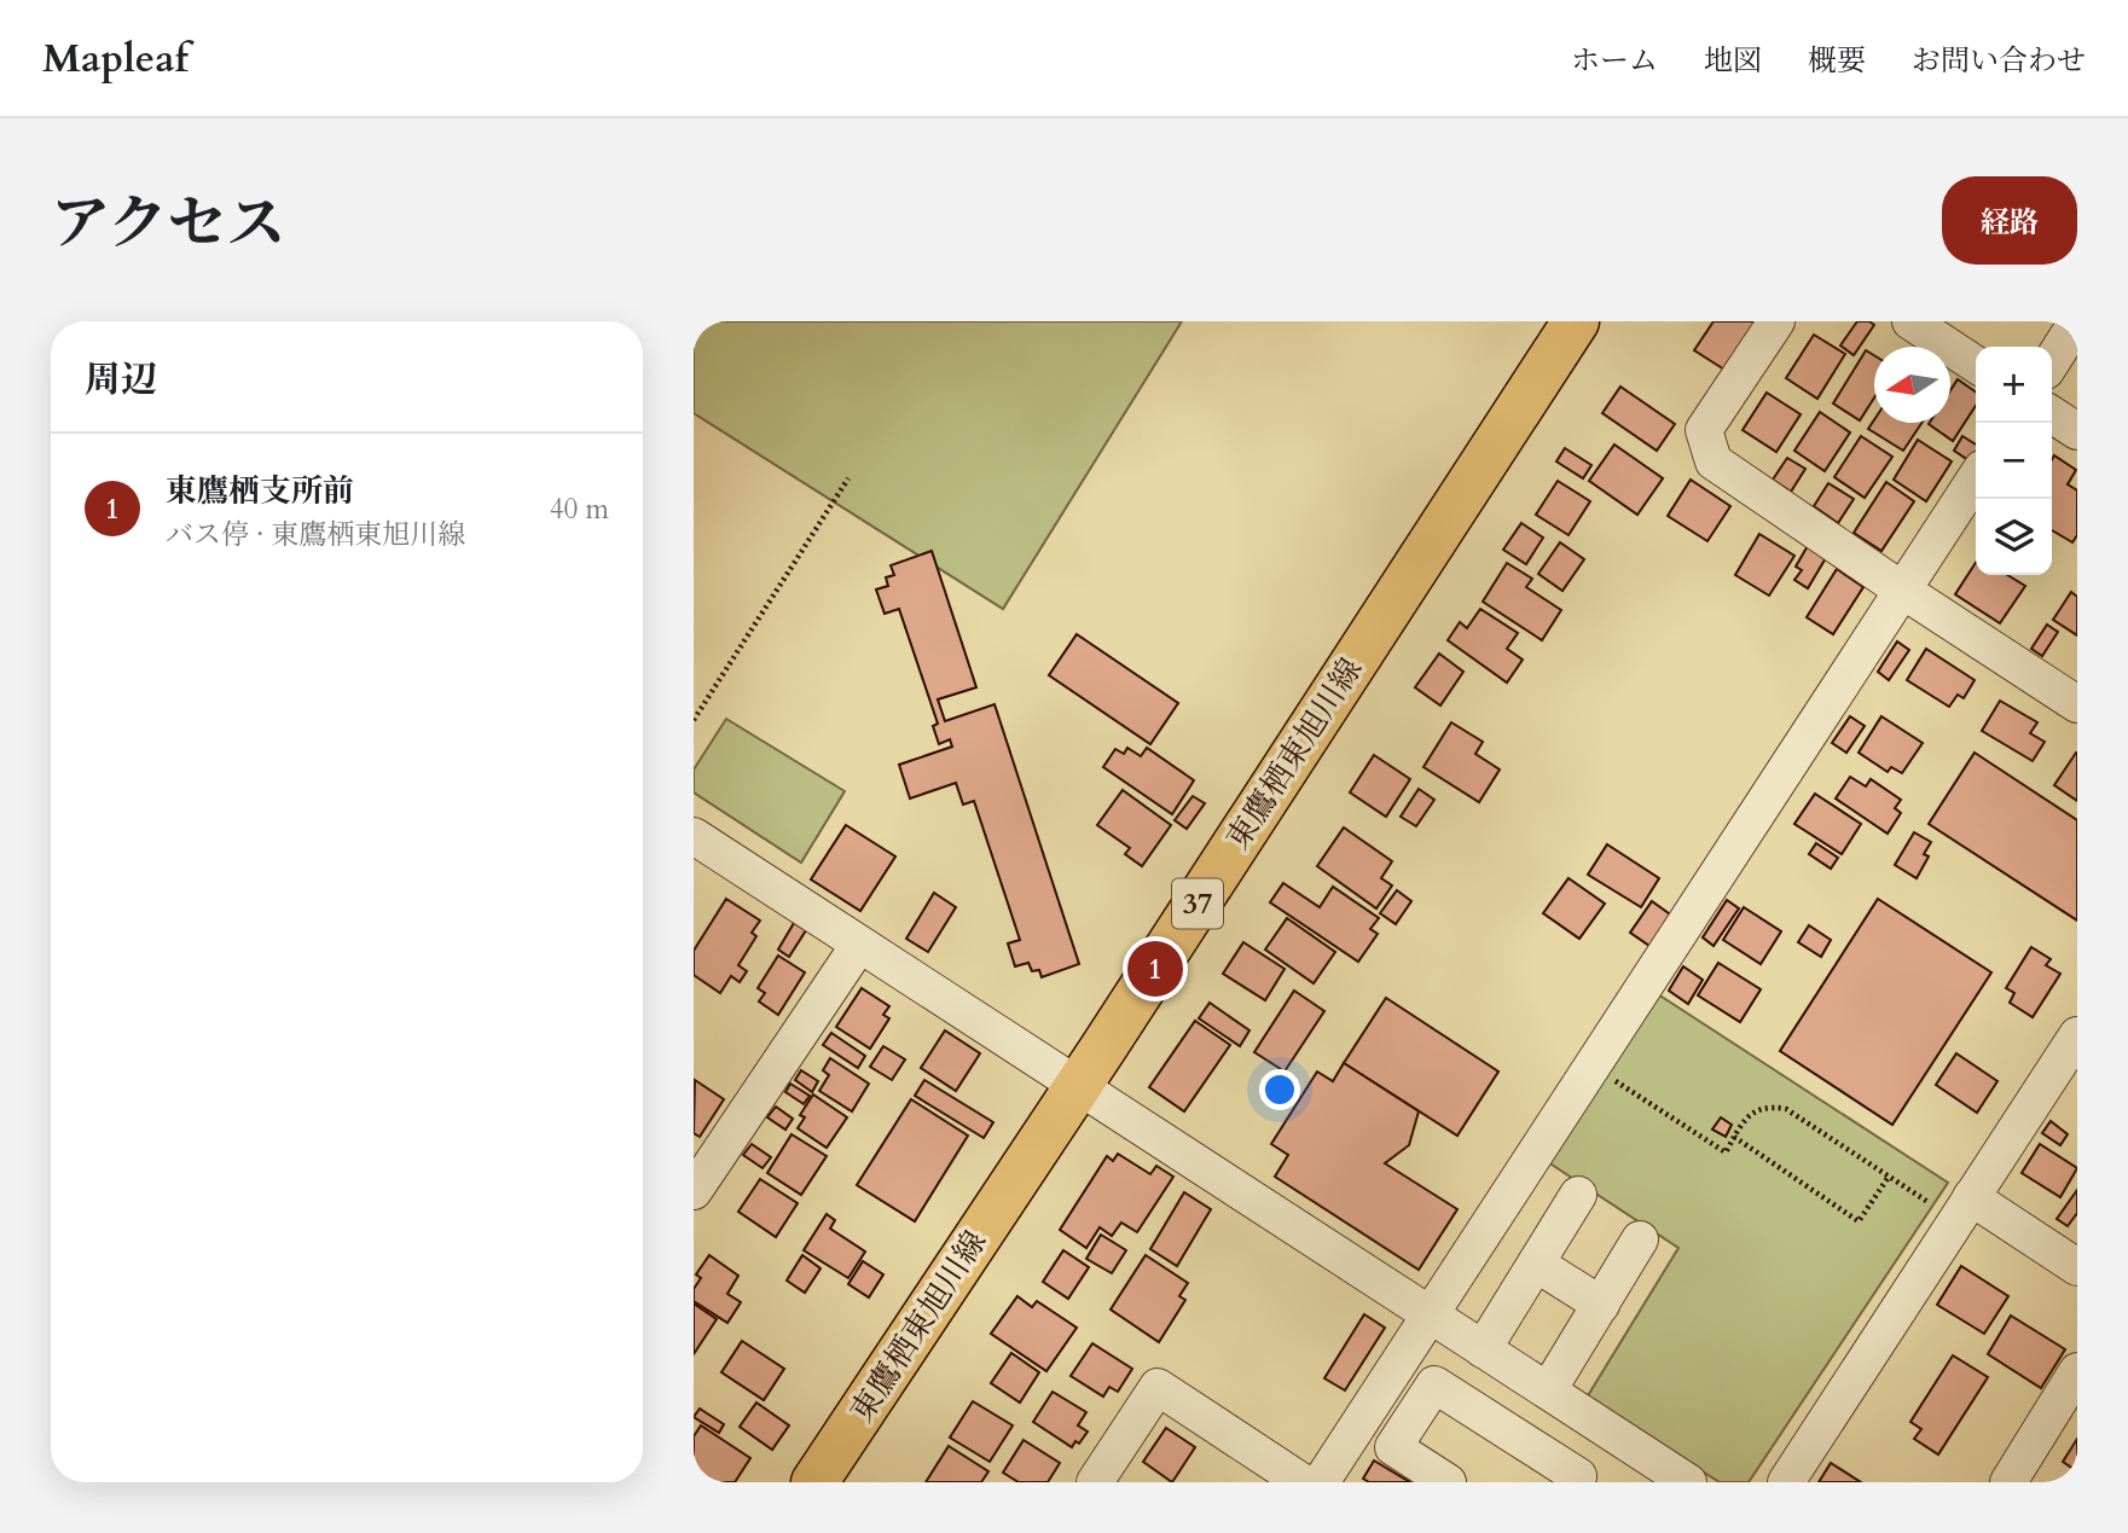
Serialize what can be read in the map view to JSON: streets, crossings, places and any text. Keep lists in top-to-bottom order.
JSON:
{
  "streets": {
    "main road": ["東鷹栖東旭川線", "37"]
  },
  "north": "left",
  "page": {
    "header": "Mapleaf",
    "nav": [
      "ホーム",
      "地図",
      "概要",
      "お問い合わせ"
    ],
    "title": "アクセス",
    "buttons": "経路",
    "heading": "周辺",
    "map_buttons": ["+", "−"],
    "list": [
      {
        "mark": "1",
        "name": "東鷹栖支所前",
        "note": "バス停 · 東鷹栖東旭川線",
        "value": "40 m"
      }
    ],
    "pins": "1"
  }
}
